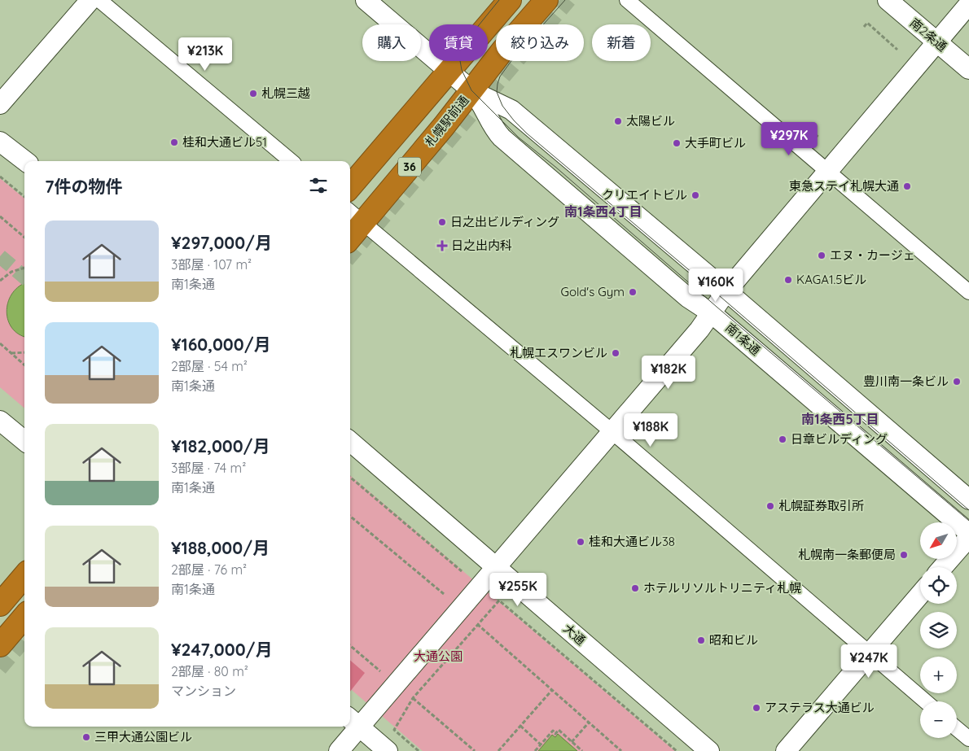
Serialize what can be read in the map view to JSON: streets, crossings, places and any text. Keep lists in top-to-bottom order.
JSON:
{
  "streets": {
    "highway": ["札幌駅前通", "36"],
    "street": ["南2条通", "南1条通", "大通"]
  },
  "crossings": [
    ["札幌駅前通", "南1条通"],
    ["36", "南1条通"]
  ],
  "districts": ["南1条西4丁目", "南1条西5丁目"],
  "parks": ["大通公園"],
  "places": {
    "other": [
      "札幌三越",
      "太陽ビル",
      "桂和大通ビル51",
      "大手町ビル",
      "東急ステイ札幌大通",
      "クリエイトビル",
      "日之出ビルディング",
      "エヌ・カージェ",
      "KAGA1.5ビル",
      "Gold's Gym",
      "札幌エスワンビル",
      "豊川南一条ビル",
      "日章ビルディング",
      "札幌証券取引所",
      "桂和大通ビル38",
      "札幌南一条郵便局",
      "ホテルリソルトリニティ札幌",
      "昭和ビル",
      "アステラス大通ビル",
      "三甲大通公園ビル"
    ],
    "health": ["日之出内科"]
  },
  "north": "bottom left",
  "page": {
    "chip": [
      "購入",
      "賃貸",
      "絞り込み",
      "新着"
    ],
    "price": [
      "¥213K",
      "¥297K",
      "¥160K",
      "¥182K",
      "¥188K",
      "¥255K",
      "¥247K"
    ],
    "heading": "7件の物件",
    "list": [
      {
        "name": "¥297,000/月",
        "note": "3部屋 · 107 m² · 南1条通"
      },
      {
        "name": "¥160,000/月",
        "note": "2部屋 · 54 m² · 南1条通"
      },
      {
        "name": "¥182,000/月",
        "note": "3部屋 · 74 m² · 南1条通"
      },
      {
        "name": "¥188,000/月",
        "note": "2部屋 · 76 m² · 南1条通"
      },
      {
        "name": "¥247,000/月",
        "note": "2部屋 · 80 m² · マンション"
      }
    ],
    "map_buttons": ["+", "−"]
  }
}
